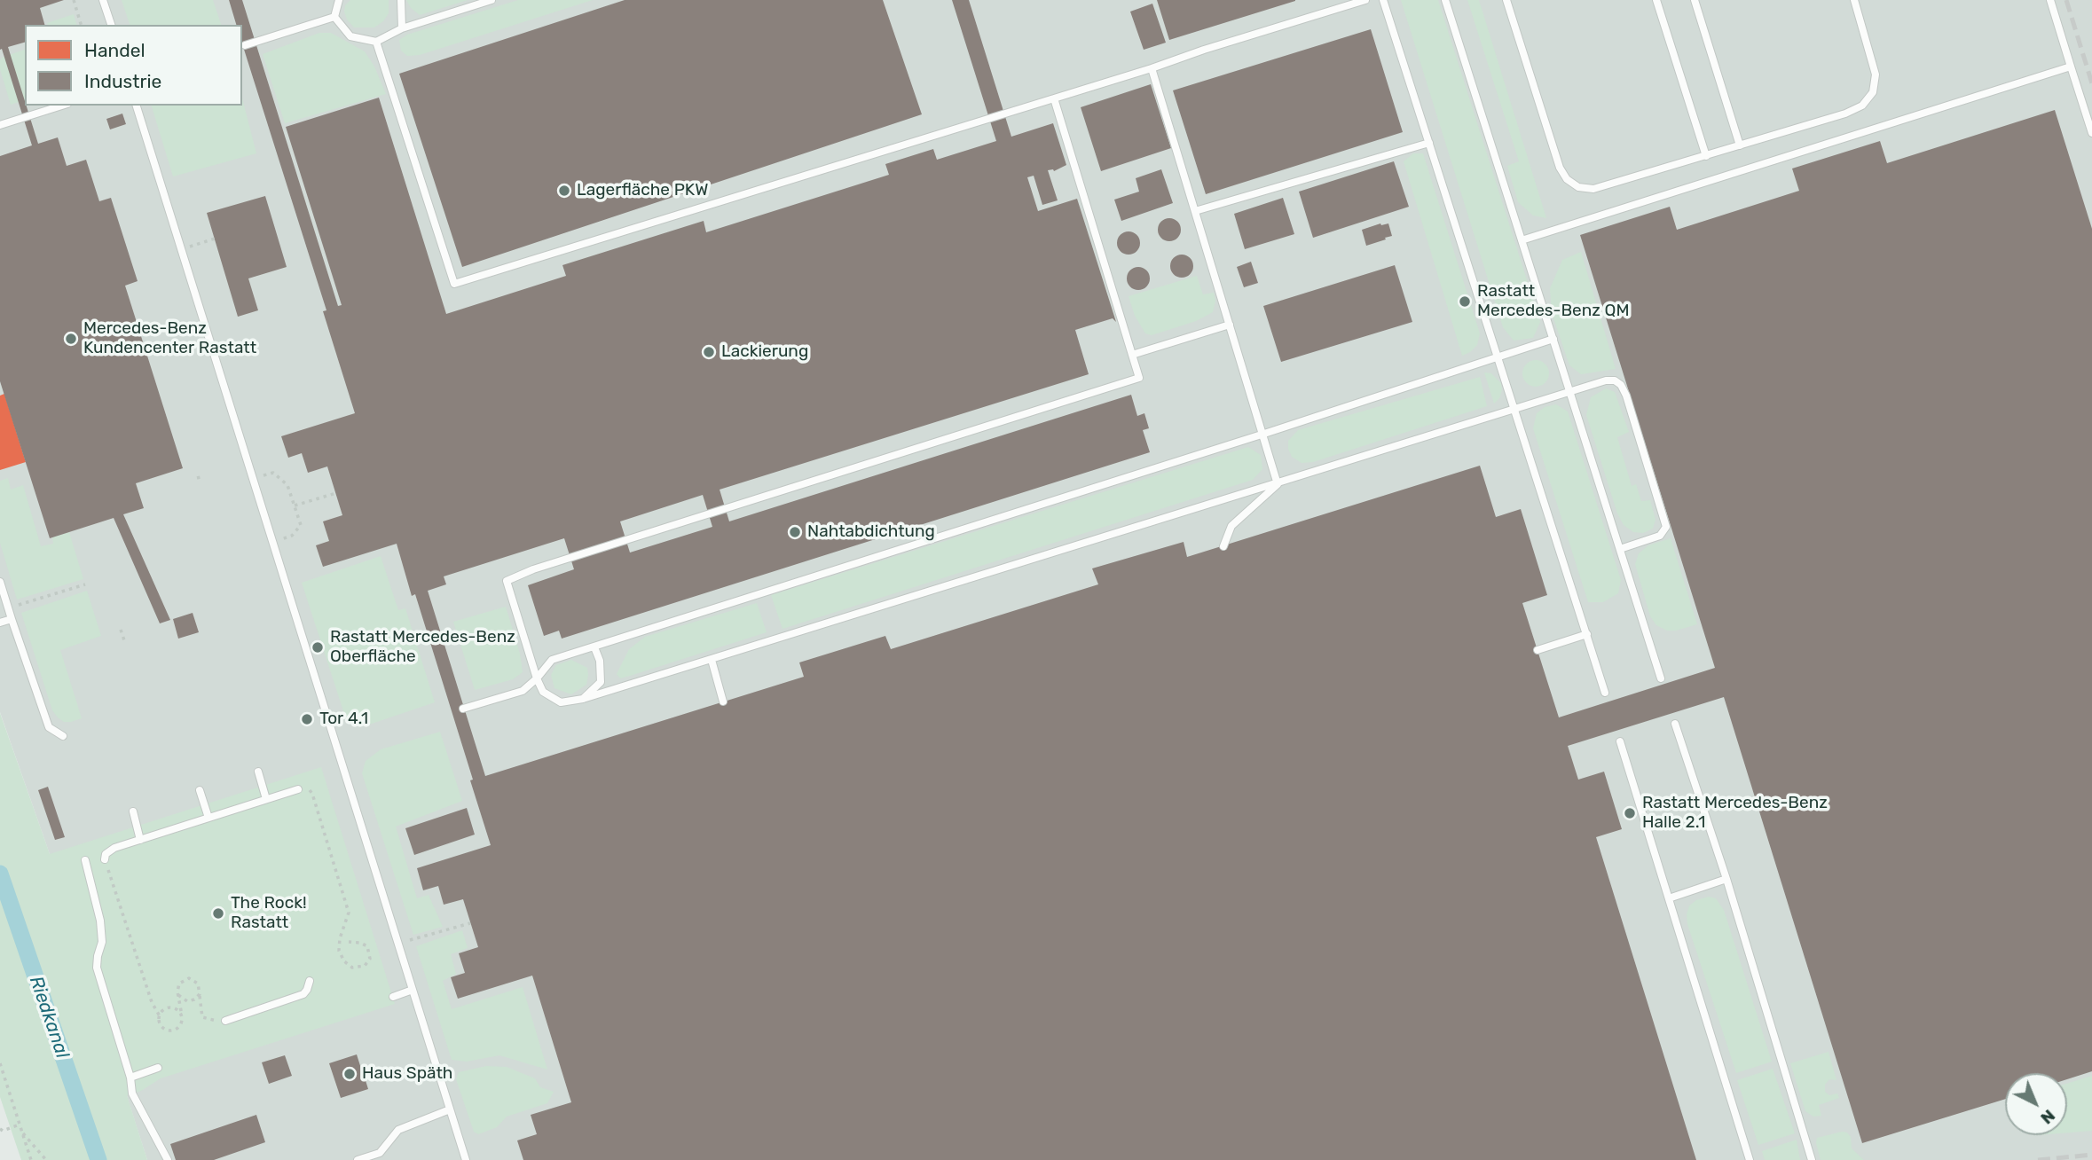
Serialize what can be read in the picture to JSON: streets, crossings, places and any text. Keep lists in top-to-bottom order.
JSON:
{
  "water": ["Riedkanal"],
  "places": [
    "Lagerfläche PKW",
    "Rastatt Mercedes-Benz QM",
    "Mercedes-Benz Kundencenter Rastatt",
    "Lackierung",
    "Nahtabdichtung",
    "Rastatt Mercedes-Benz Oberfläche",
    "Tor 4.1",
    "Rastatt Mercedes-Benz Halle 2.1",
    "The Rock! Rastatt",
    "Haus Späth"
  ],
  "legend": ["Handel", "Industrie"],
  "north": "bottom right"
}
